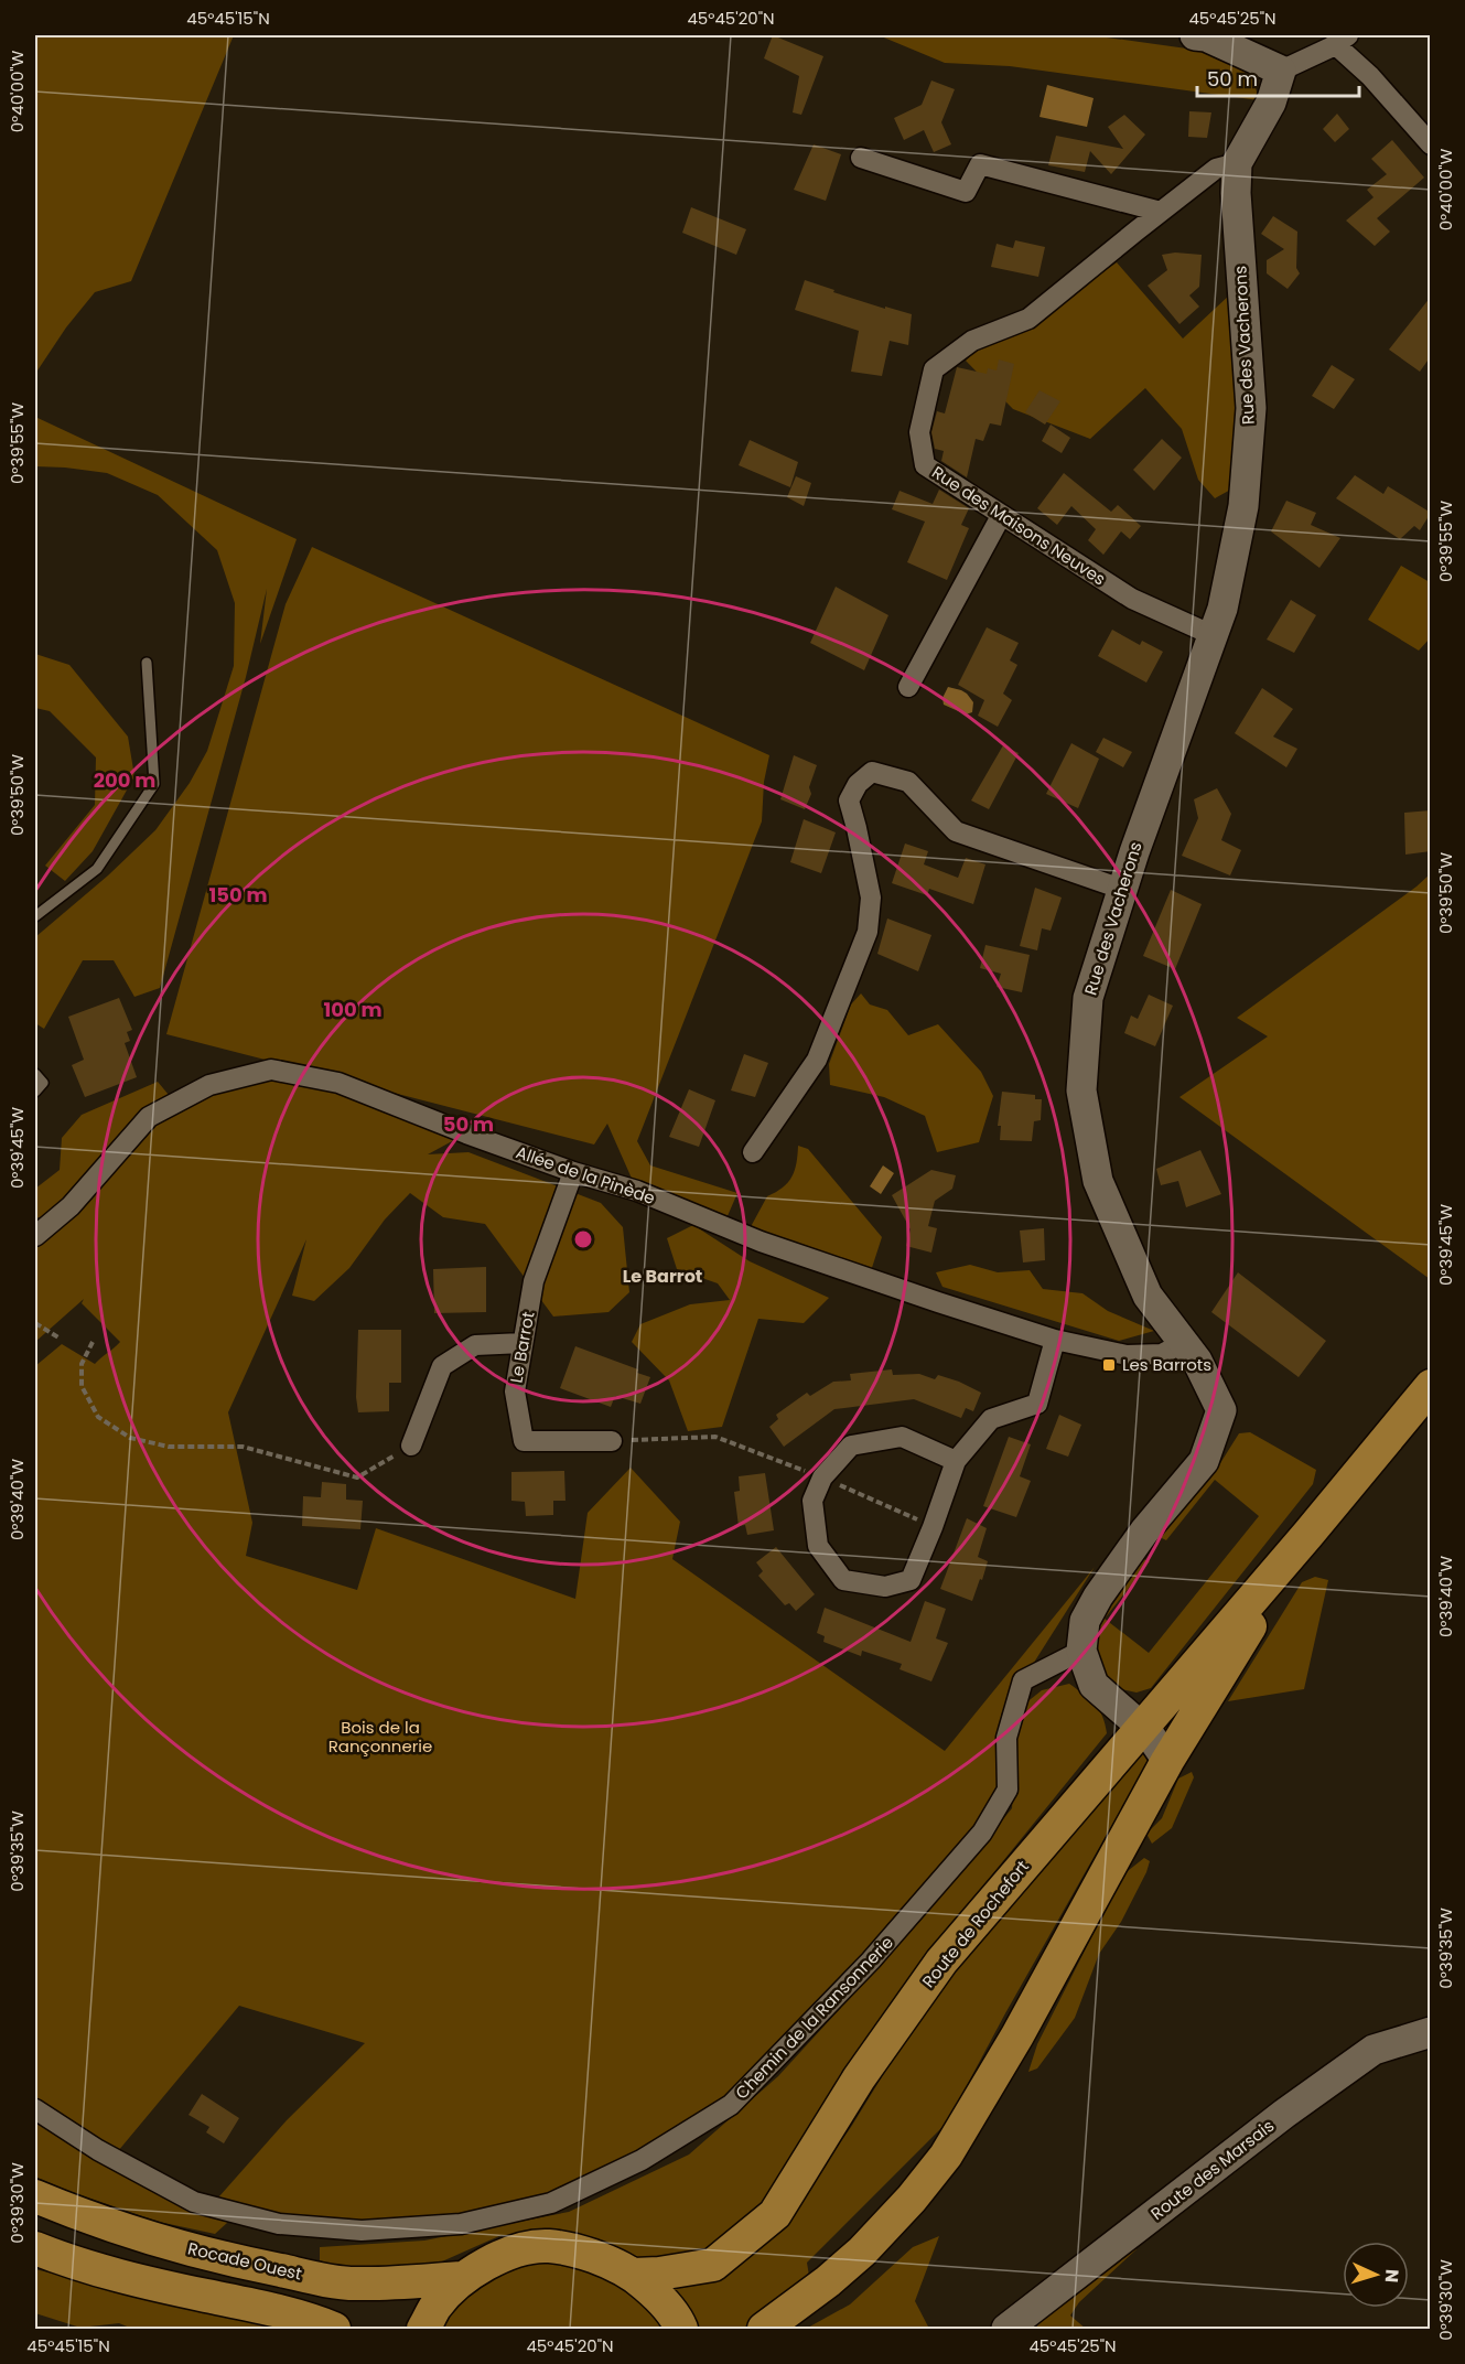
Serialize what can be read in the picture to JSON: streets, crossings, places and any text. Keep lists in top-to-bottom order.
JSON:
{
  "streets": {
    "main road": ["Route de Rochefort", "Rocade Ouest"],
    "street": [
      "Rue des Vacherons",
      "Rue des Maisons Neuves",
      "Allée de la Pinède",
      "Le Barrot",
      "Chemin de la Ransonnerie",
      "Route des Marsais"
    ]
  },
  "crossings": [
    ["Rue des Vacherons", "Rue des Maisons Neuves"],
    ["Rue des Vacherons", "Allée de la Pinède"],
    ["Rue des Vacherons", "Route de Rochefort"],
    ["Rue des Vacherons", "Chemin de la Ransonnerie"],
    ["Allée de la Pinède", "Le Barrot"]
  ],
  "districts": ["Le Barrot"],
  "parks": ["Bois de la Rançonnerie"],
  "places": {
    "transit": ["Les Barrots"]
  },
  "scale_bar": "50 m",
  "north": "right",
  "coordinates": [
    "45°45'15\"N",
    "45°45'20\"N",
    "45°45'25\"N",
    "0°40'00\"W",
    "0°39'55\"W",
    "0°39'50\"W",
    "0°39'45\"W",
    "0°39'40\"W",
    "0°39'35\"W",
    "0°39'30\"W"
  ],
  "rings": [
    "200 m",
    "150 m",
    "100 m",
    "50 m"
  ]
}
